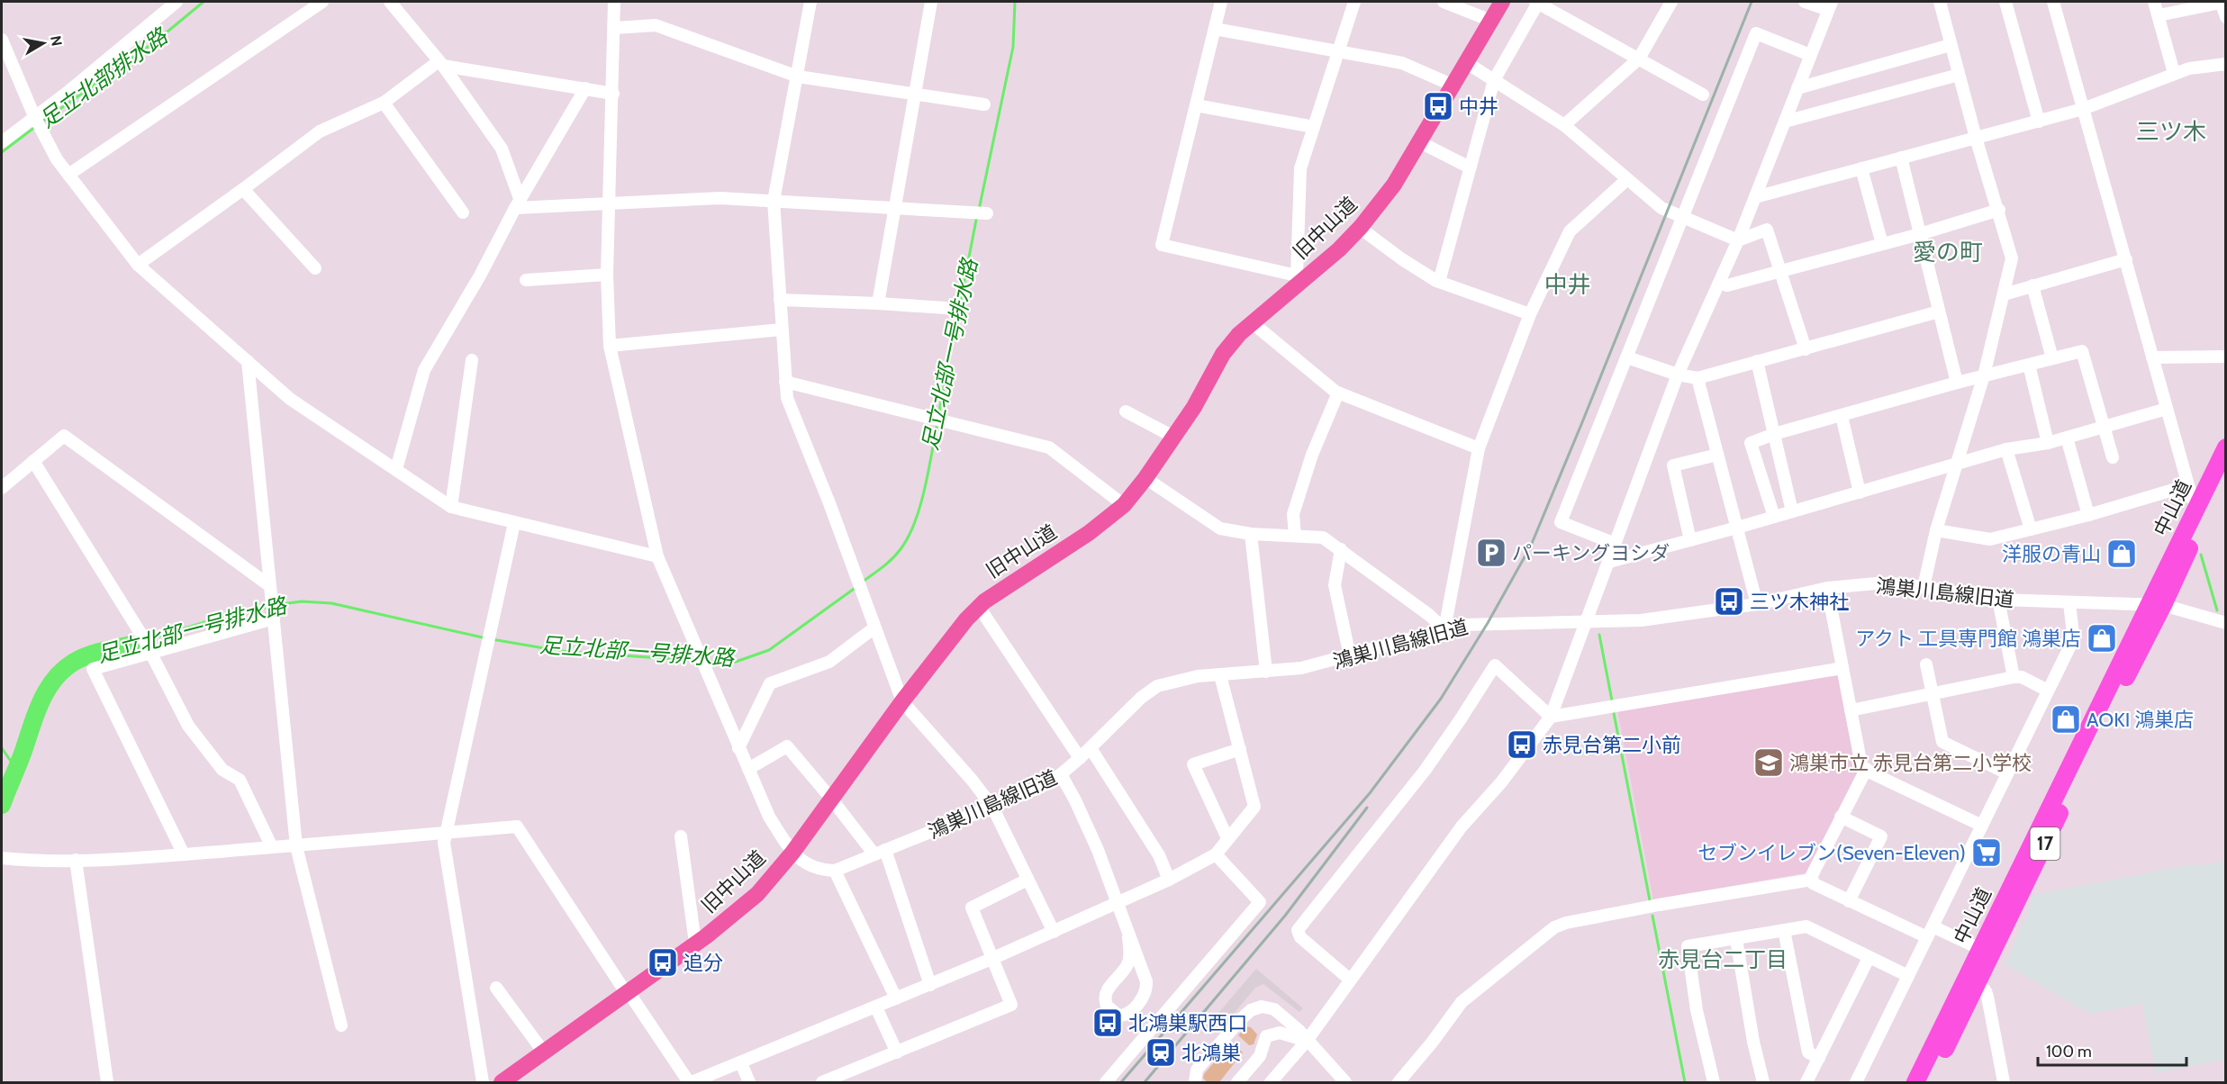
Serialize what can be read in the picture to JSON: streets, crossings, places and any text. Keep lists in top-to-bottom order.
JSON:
{
  "streets": {
    "highway": ["中山道", "17"],
    "main road": ["旧中山道"],
    "street": ["鴻巣川島線旧道"]
  },
  "crossings": [
    ["中山道", "鴻巣川島線旧道"]
  ],
  "districts": [
    "三ツ木",
    "愛の町",
    "中井",
    "赤見台二丁目"
  ],
  "water": ["足立北部排水路", "足立北部一号排水路"],
  "places": {
    "bus stop": [
      "中井",
      "三ツ木神社",
      "赤見台第二小前",
      "追分",
      "北鴻巣駅西口"
    ],
    "parking": ["パーキングヨシダ"],
    "shop": ["洋服の青山", "アクト 工具専門館 鴻巣店", "AOKI 鴻巣店"],
    "school or university": ["鴻巣市立 赤見台第二小学校"],
    "supermarket": ["セブンイレブン(Seven-Eleven)"],
    "station": ["北鴻巣"]
  },
  "scale_bar": "100 m",
  "north": "right"
}
